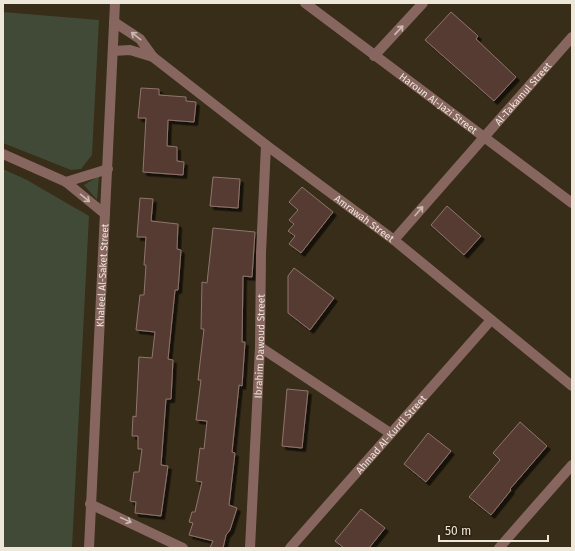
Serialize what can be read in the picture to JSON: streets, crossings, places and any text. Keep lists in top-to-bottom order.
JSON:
{
  "streets": {
    "street": [
      "Al-Takamul Street",
      "Haroun Al-Jazi Street",
      "Amrawah Street",
      "Khaleel Al-Saket Street",
      "Ibrahim Dawoud Street",
      "Ahmad Al-Kurdi Street"
    ]
  },
  "crossings": [
    ["Al-Takamul Street", "Haroun Al-Jazi Street"],
    ["Al-Takamul Street", "Amrawah Street"],
    ["Amrawah Street", "Khaleel Al-Saket Street"],
    ["Amrawah Street", "Ibrahim Dawoud Street"],
    ["Amrawah Street", "Ahmad Al-Kurdi Street"]
  ],
  "one_way": ["Al-Takamul Street"],
  "scale_bar": "50 m"
}
